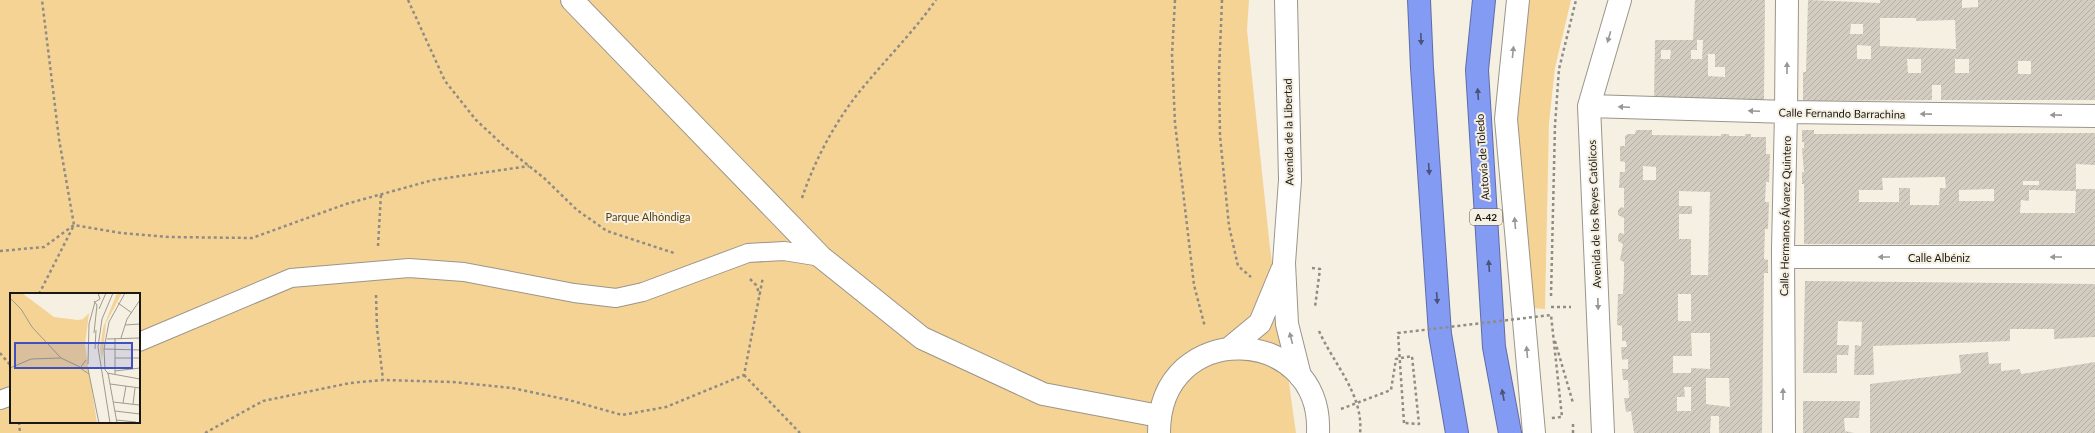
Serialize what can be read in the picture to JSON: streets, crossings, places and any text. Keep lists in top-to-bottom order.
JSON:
{
  "streets": {
    "highway": ["Autovía de Toledo", "A-42"],
    "street": [
      "Calle Fernando Barrachina",
      "Avenida de la Libertad",
      "Avenida de los Reyes Católicos",
      "Calle Hermanos Álvarez Quintero",
      "Calle Albéniz"
    ]
  },
  "crossings": [
    ["Calle Fernando Barrachina", "Avenida de los Reyes Católicos"],
    ["Calle Fernando Barrachina", "Calle Hermanos Álvarez Quintero"],
    ["Calle Hermanos Álvarez Quintero", "Calle Albéniz"]
  ],
  "one_way": ["Calle Fernando Barrachina", "Calle Hermanos Álvarez Quintero", "Calle Albéniz"],
  "parks": ["Parque Alhóndiga"]
}
